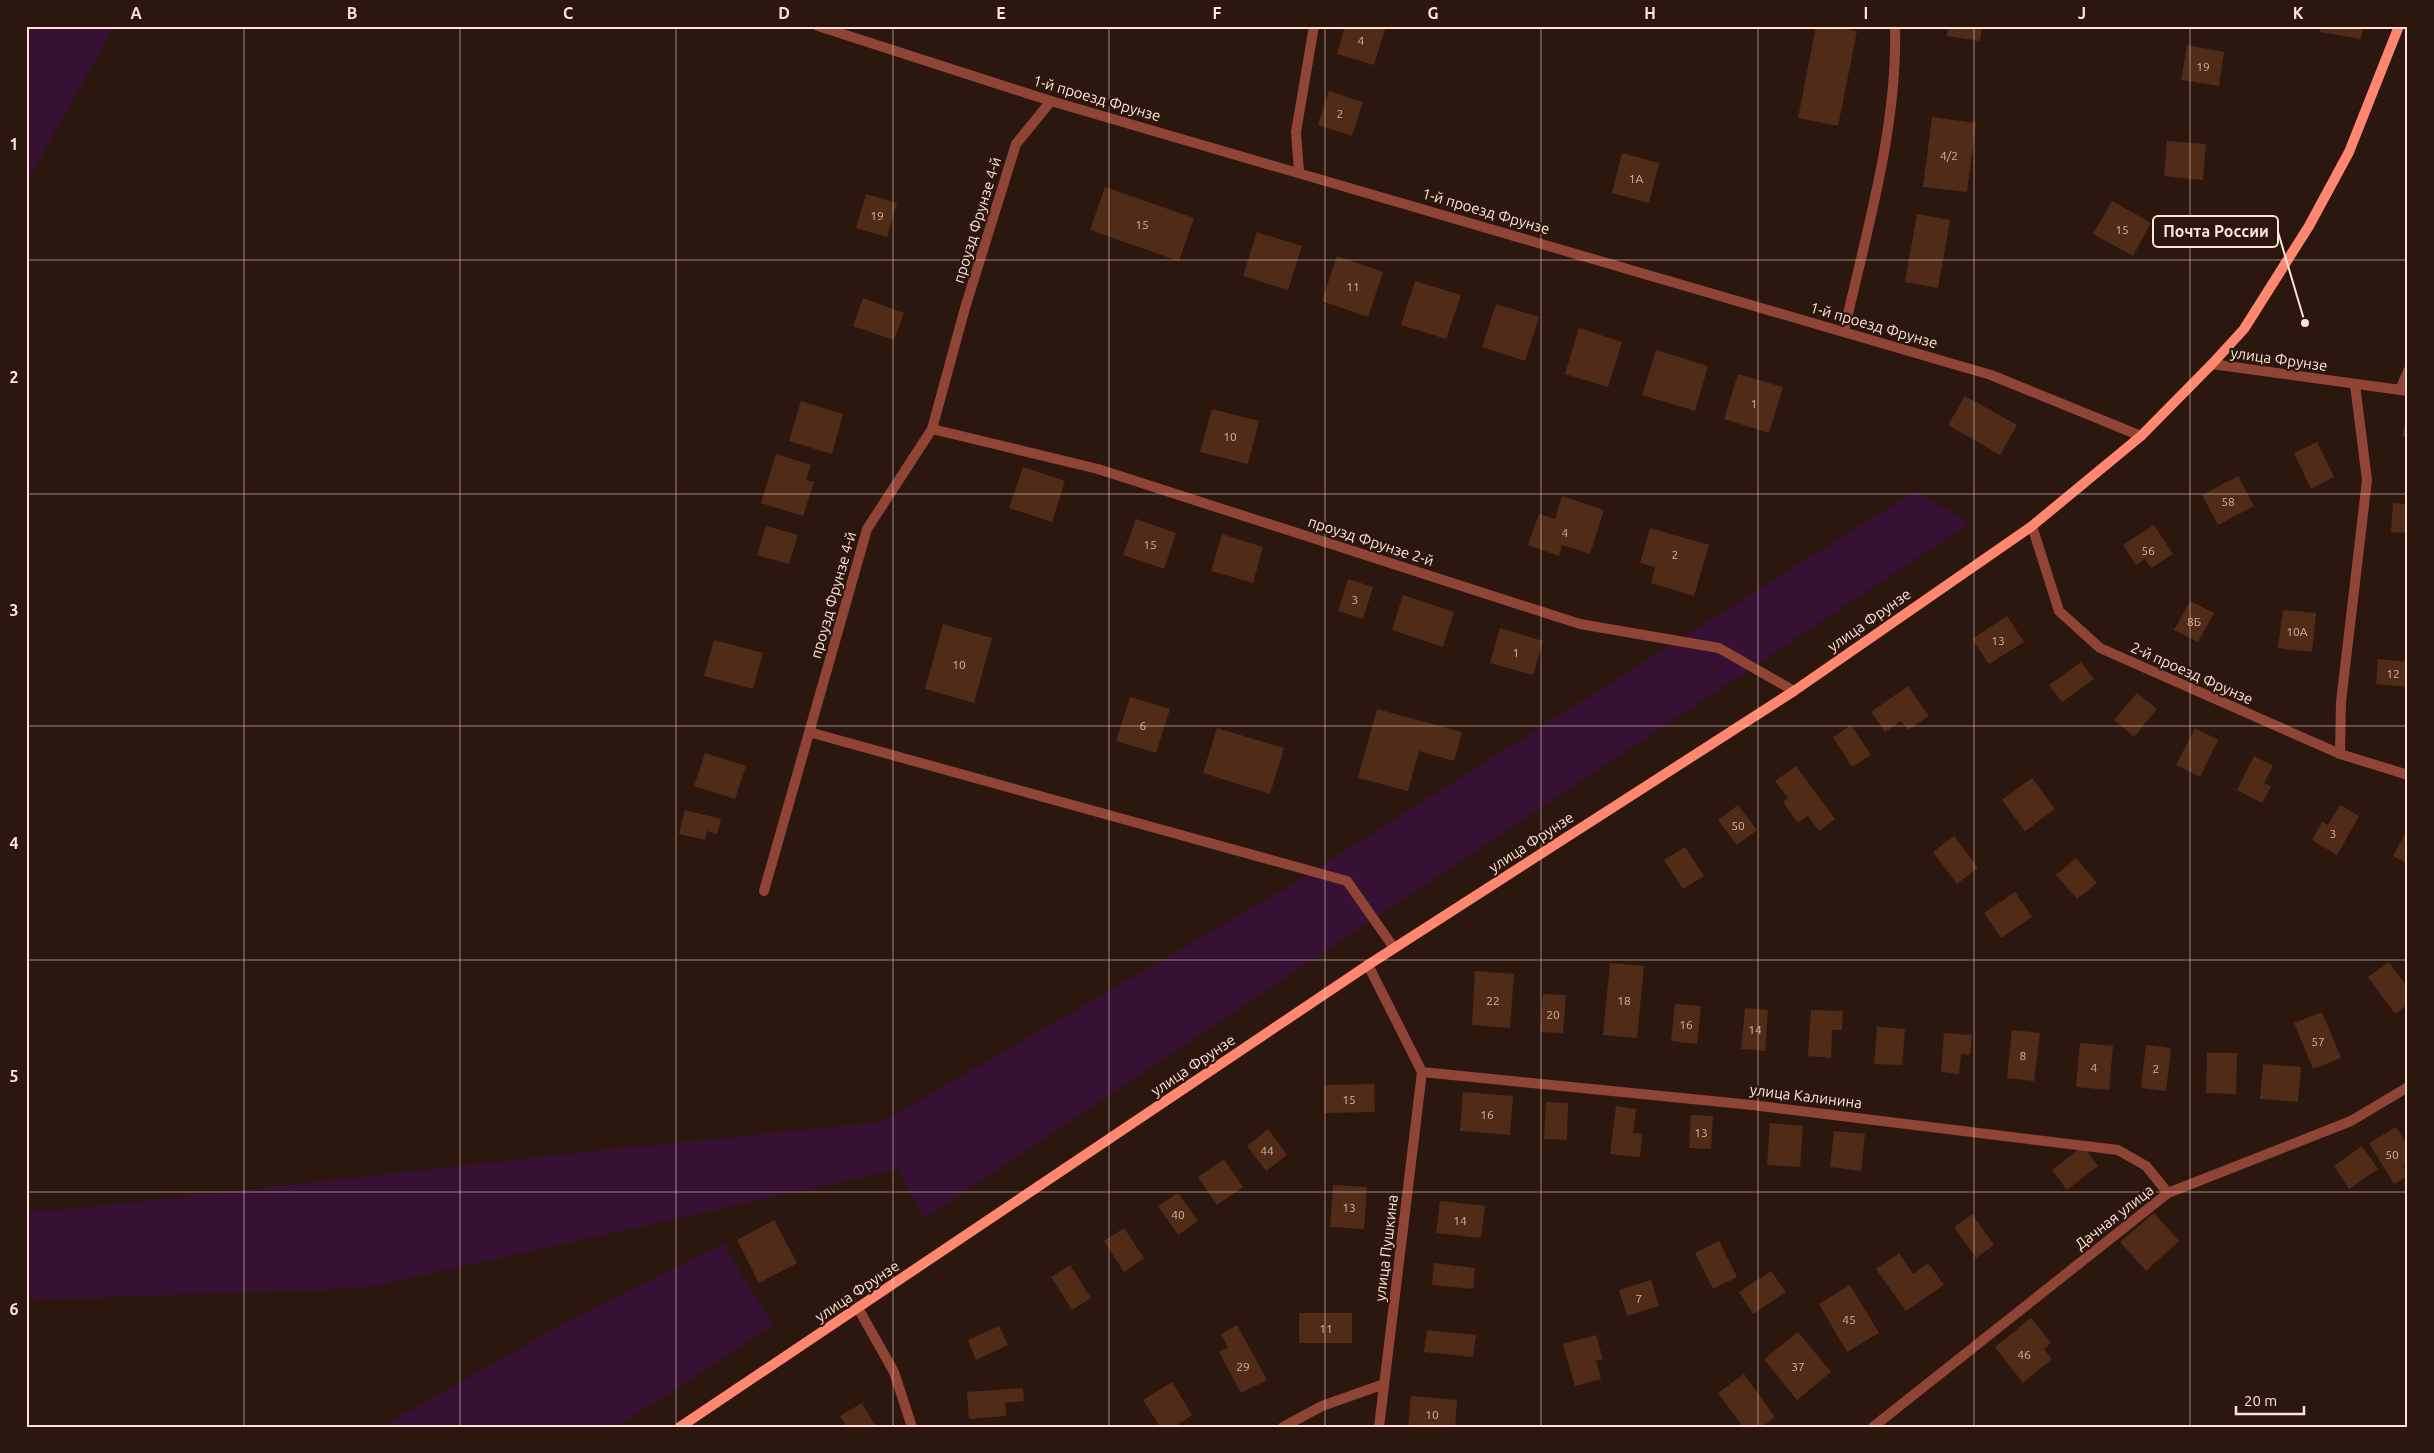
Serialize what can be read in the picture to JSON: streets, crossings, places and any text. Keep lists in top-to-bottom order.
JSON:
{
  "streets": {
    "street": [
      "1-й проезд Фрунзе",
      "проузд Фрунзе 4-й",
      "улица Фрунзе",
      "проузд Фрунзе 2-й",
      "2-й проезд Фрунзе",
      "улица Калинина",
      "Дачная улица",
      "улица Пушкина"
    ]
  },
  "crossings": [
    ["1-й проезд Фрунзе", "проузд Фрунзе 4-й"],
    ["1-й проезд Фрунзе", "улица Фрунзе"],
    ["проузд Фрунзе 4-й", "проузд Фрунзе 2-й"],
    ["улица Фрунзе", "проузд Фрунзе 2-й"],
    ["улица Фрунзе", "2-й проезд Фрунзе"],
    ["улица Калинина", "Дачная улица"],
    ["улица Калинина", "улица Пушкина"]
  ],
  "places": ["Почта России"],
  "house_numbers": [
    "4",
    "19",
    "2",
    "4/2",
    "1А",
    "19",
    "15",
    "15",
    "11",
    "1",
    "10",
    "58",
    "4",
    "15",
    "56",
    "2",
    "3",
    "8Б",
    "10А",
    "13",
    "1",
    "10",
    "12",
    "6",
    "50",
    "3",
    "22",
    "18",
    "20",
    "16",
    "14",
    "57",
    "8",
    "4",
    "2",
    "15",
    "16",
    "13",
    "44",
    "50",
    "13",
    "40",
    "14",
    "7",
    "45",
    "11",
    "46",
    "29",
    "37",
    "10"
  ],
  "scale_bar": "20 m",
  "grid": {
    "columns": [
      "A",
      "B",
      "C",
      "D",
      "E",
      "F",
      "G",
      "H",
      "I",
      "J",
      "K"
    ],
    "rows": [
      "1",
      "2",
      "3",
      "4",
      "5",
      "6"
    ]
  }
}
